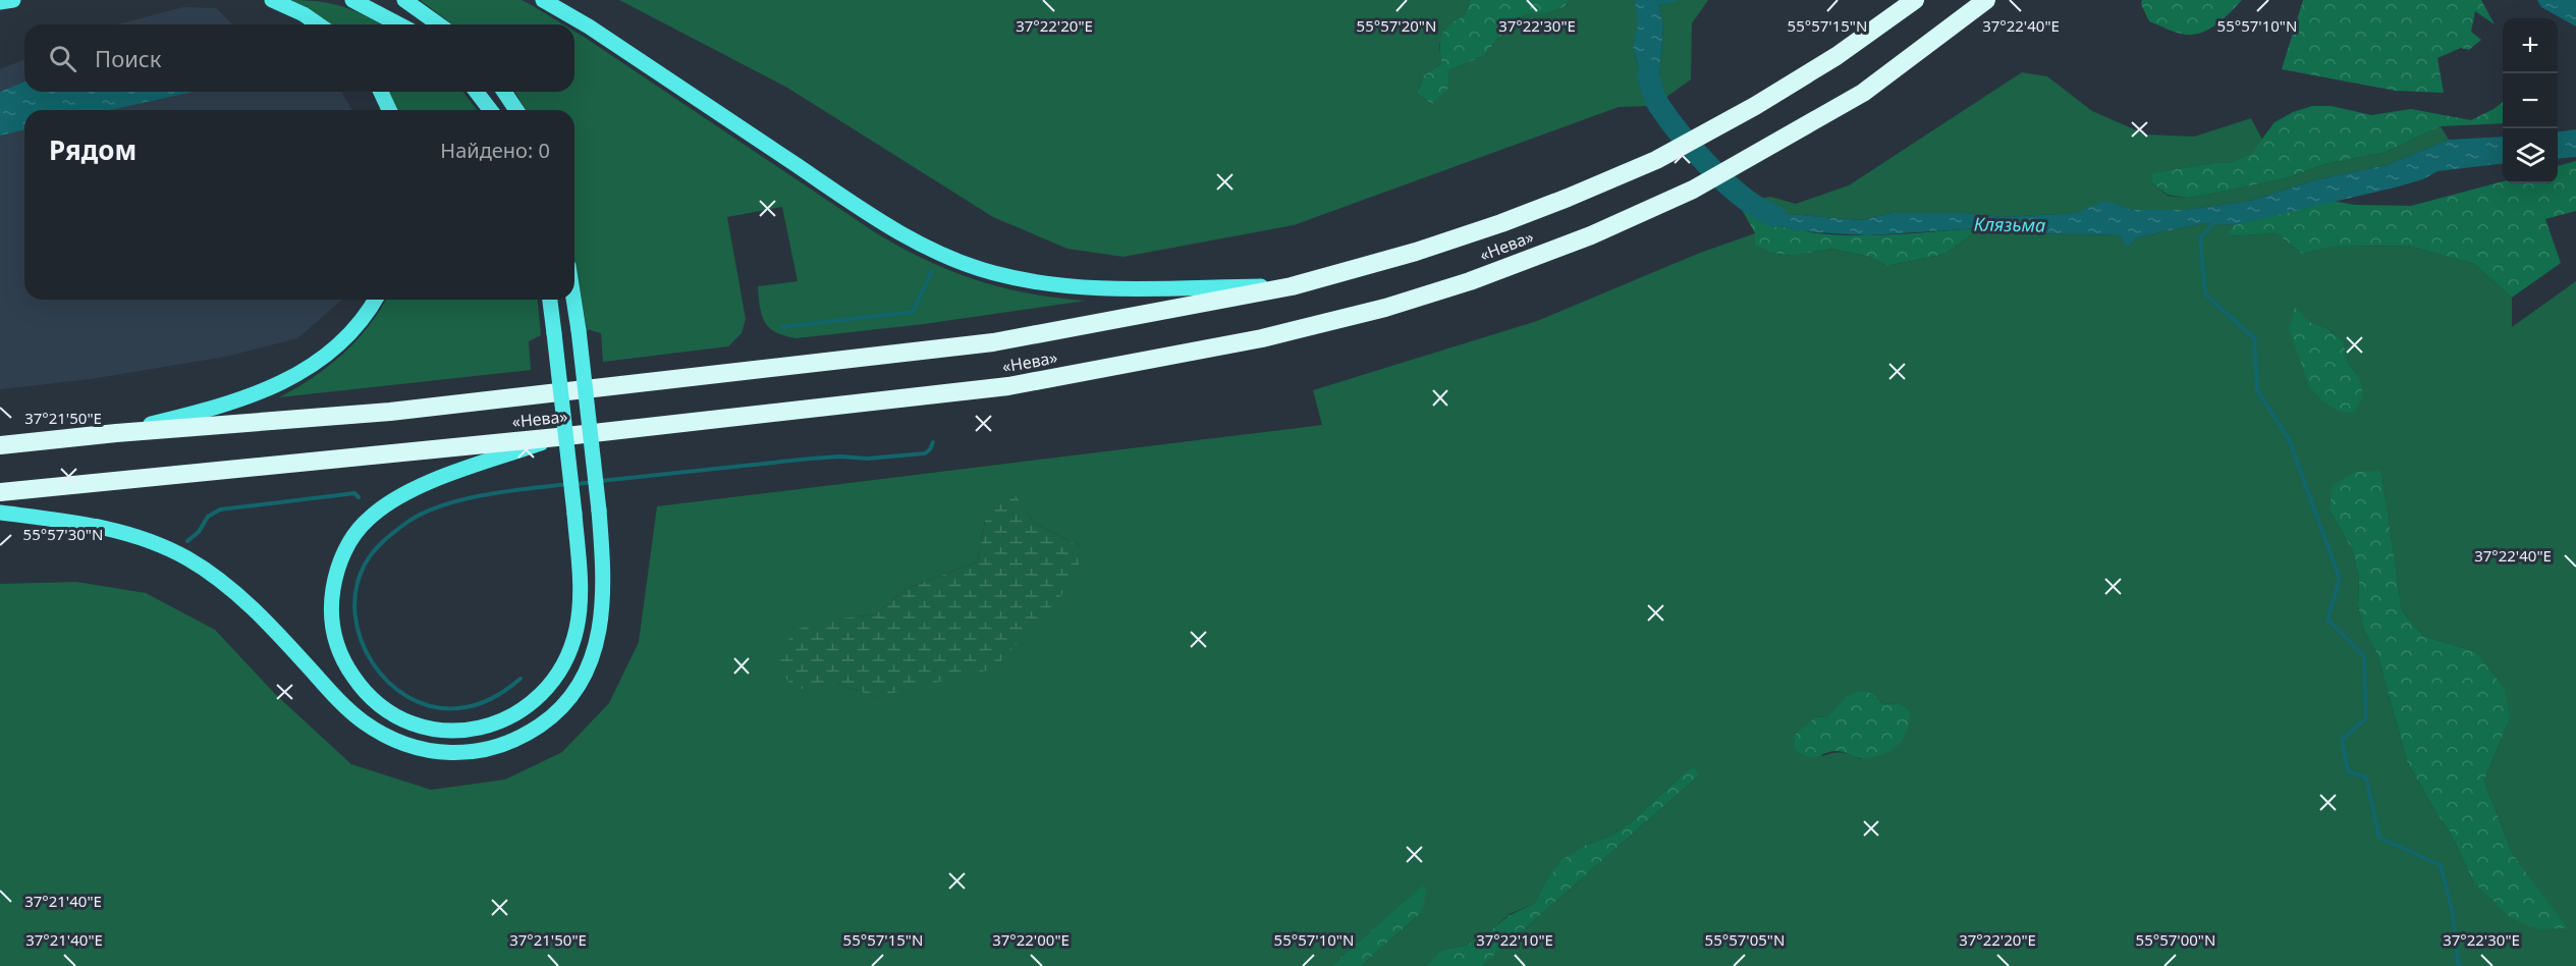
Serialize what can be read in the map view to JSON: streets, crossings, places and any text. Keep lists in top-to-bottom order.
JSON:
{
  "streets": {
    "highway": ["«Нева»"]
  },
  "water": ["Клязьма"],
  "page": {
    "map_buttons": ["+", "−"],
    "search": "Поиск",
    "heading": ["Рядом", "Найдено: 0"]
  },
  "coordinates": [
    "37°22'20\"E",
    "55°57'20\"N",
    "37°22'30\"E",
    "55°57'15\"N",
    "37°22'40\"E",
    "55°57'10\"N",
    "37°21'50\"E",
    "55°57'30\"N",
    "37°21'40\"E",
    "55°57'05\"N",
    "55°57'00\"N",
    "37°22'00\"E",
    "37°22'10\"E"
  ]
}
